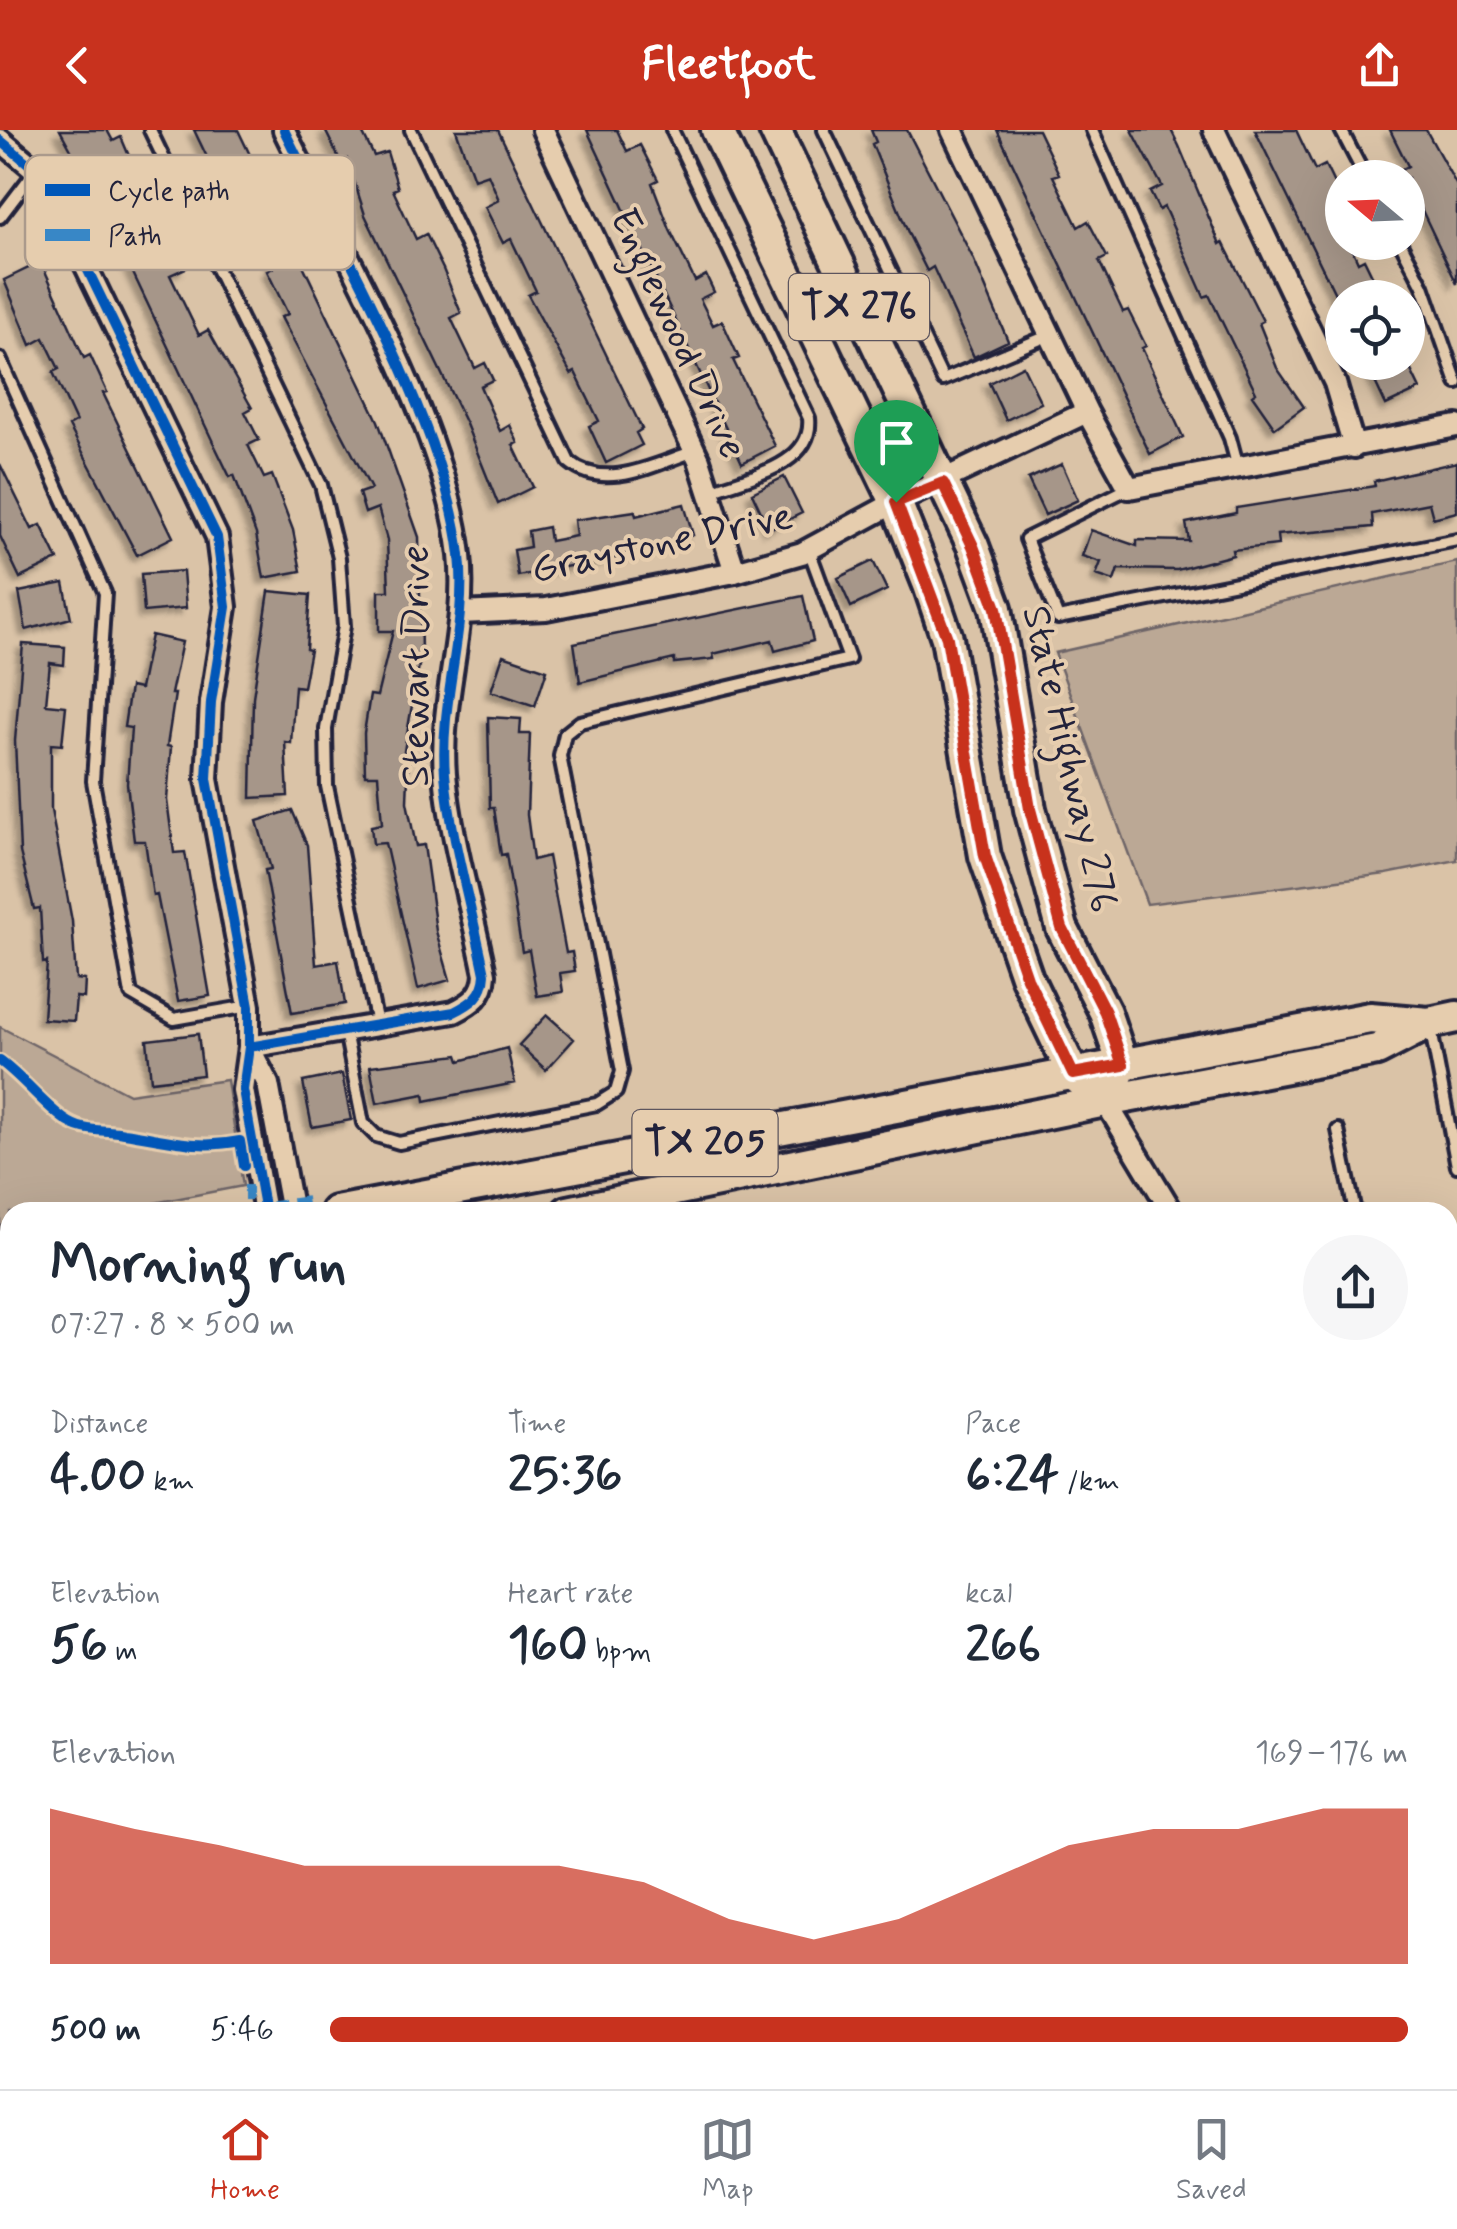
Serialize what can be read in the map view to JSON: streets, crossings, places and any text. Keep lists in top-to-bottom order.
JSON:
{
  "streets": {
    "main road": ["TX 276", "State Highway 276", "TX 205"],
    "street": ["Englewood Drive", "Graystone Drive", "Stewart Drive"]
  },
  "crossings": [
    ["TX 276", "Graystone Drive"],
    ["TX 276", "TX 205"],
    ["Englewood Drive", "Graystone Drive"],
    ["Graystone Drive", "Stewart Drive"],
    ["Graystone Drive", "State Highway 276"],
    ["State Highway 276", "TX 205"]
  ],
  "legend": ["Cycle path", "Path"],
  "north": "left",
  "page": {
    "header": "Fleetfoot",
    "heading": ["Morning run", "07:27 · 8 × 500 m"],
    "stats": [
      ["Distance", "4.00 km"],
      ["Time", "25:36"],
      ["Pace", "6:24 /km"],
      ["Elevation", "56 m"],
      ["Heart rate", "160 bpm"],
      ["kcal", "266"]
    ],
    "chart": ["Elevation", "169–176 m"],
    "list": [
      {
        "name": "500 m",
        "note": "5:46"
      }
    ],
    "tabs": ["Home", "Map", "Saved"]
  }
}
